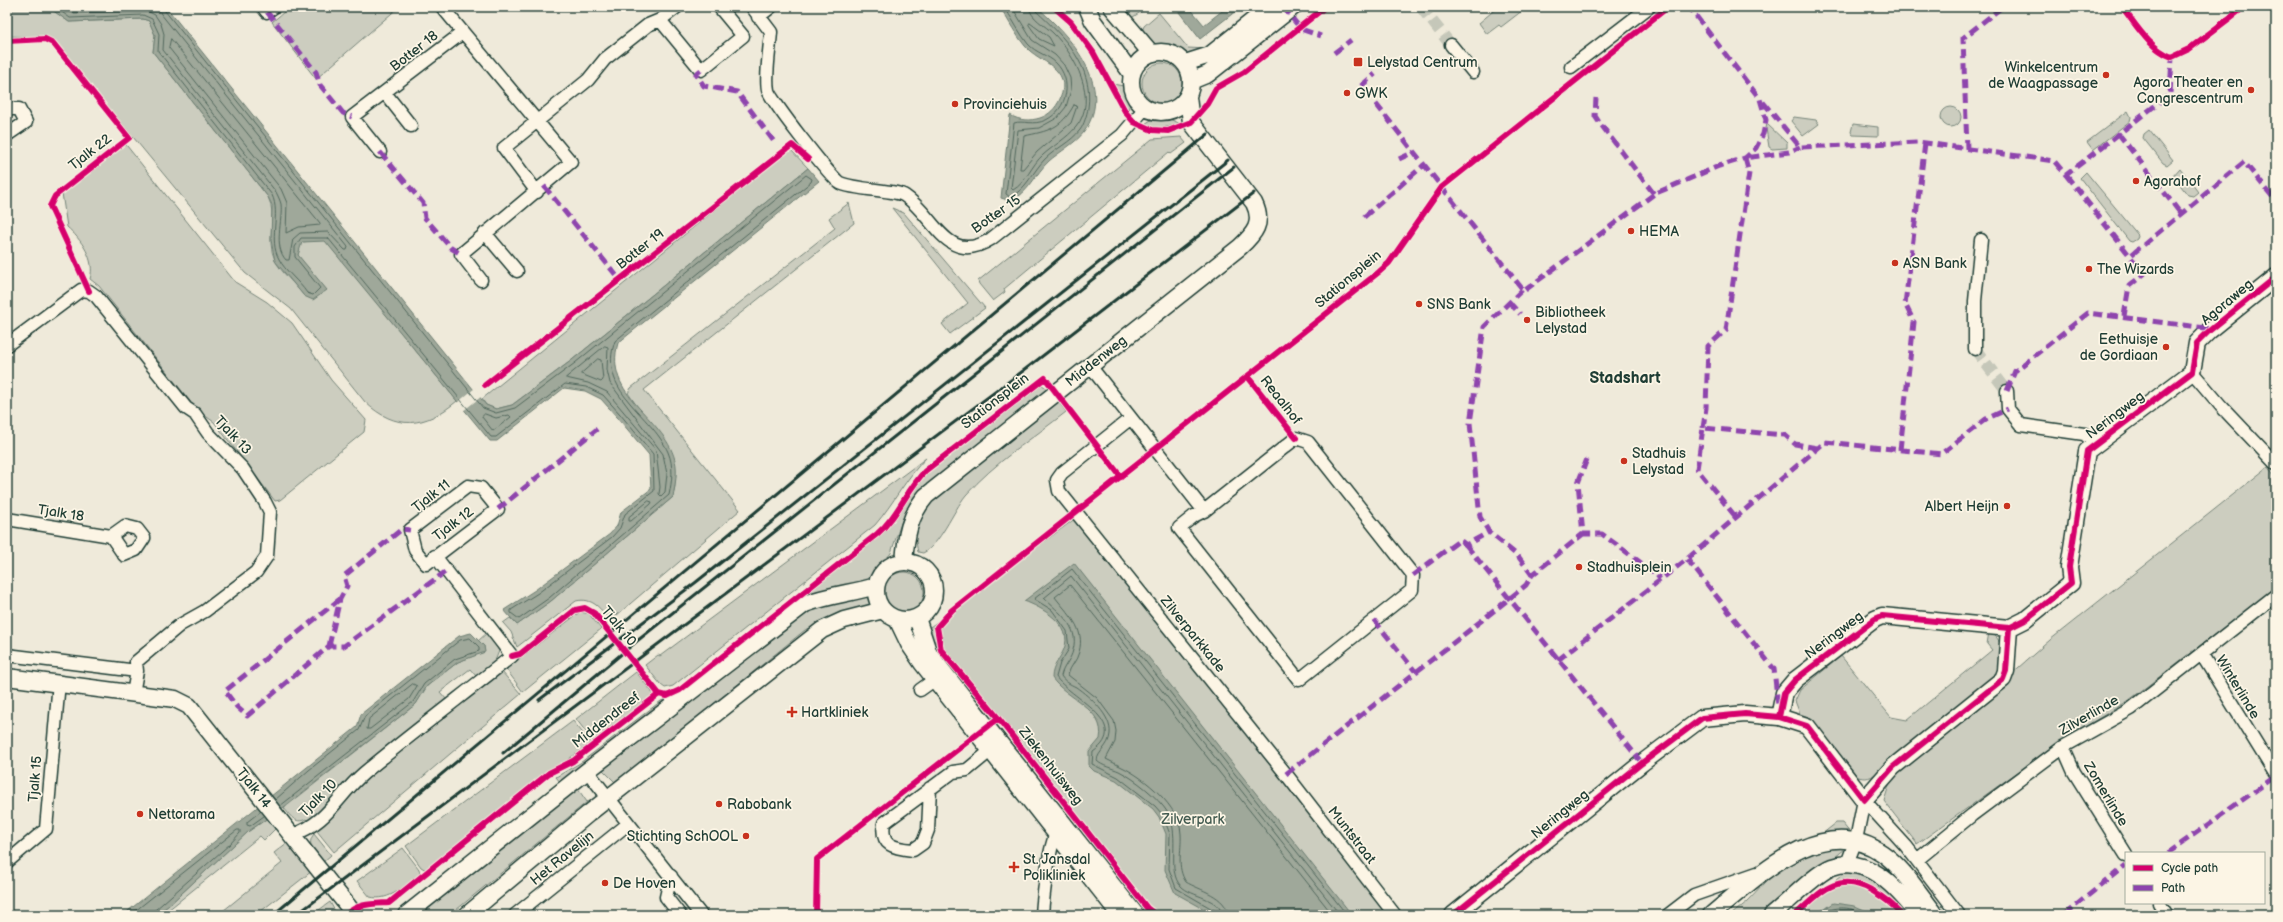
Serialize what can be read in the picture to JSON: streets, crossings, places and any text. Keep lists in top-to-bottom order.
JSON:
{
  "streets": {
    "main road": [
      "Agoraweg",
      "Middenweg",
      "Neringweg",
      "Middendreef",
      "Ziekenhuisweg",
      "Tjalk 14"
    ],
    "street": [
      "Botter 18",
      "Botter 15",
      "Reaalhof",
      "Tjalk 13",
      "Tjalk 11",
      "Tjalk 18",
      "Tjalk 12",
      "Tjalk 10",
      "Zilverparkkade",
      "Winterlinde",
      "Zilverlinde",
      "Tjalk 15",
      "Zomerlinde",
      "Muntstraat",
      "Het Ravelijn"
    ],
    "cycle path": ["Tjalk 22", "Botter 19", "Stationsplein"]
  },
  "crossings": [
    ["Agoraweg", "Neringweg"],
    ["Middenweg", "Middendreef"],
    ["Middenweg", "Ziekenhuisweg"],
    ["Tjalk 11", "Tjalk 12"],
    ["Tjalk 11", "Tjalk 10"],
    ["Tjalk 12", "Tjalk 10"],
    ["Tjalk 10", "Tjalk 14"],
    ["Zilverparkkade", "Muntstraat"],
    ["Winterlinde", "Zilverlinde"],
    ["Zilverlinde", "Zomerlinde"],
    ["Middendreef", "Ziekenhuisweg"],
    ["Tjalk 15", "Tjalk 14"]
  ],
  "districts": ["Stadshart"],
  "parks": ["Zilverpark"],
  "places": {
    "transit": ["Lelystad Centrum"],
    "other": [
      "Winkelcentrum de Waagpassage",
      "Agora Theater en Congrescentrum",
      "GWK",
      "Provinciehuis",
      "Agorahof",
      "HEMA",
      "ASN Bank",
      "The Wizards",
      "SNS Bank",
      "Bibliotheek Lelystad",
      "Eethuisje de Gordiaan",
      "Stadhuis Lelystad",
      "Albert Heijn",
      "Stadhuisplein",
      "Rabobank",
      "Nettorama",
      "Stichting SchOOL",
      "De Hoven"
    ],
    "health": ["Hartkliniek", "St. Jansdal Polikliniek"]
  },
  "legend": ["Cycle path", "Path"]
}
